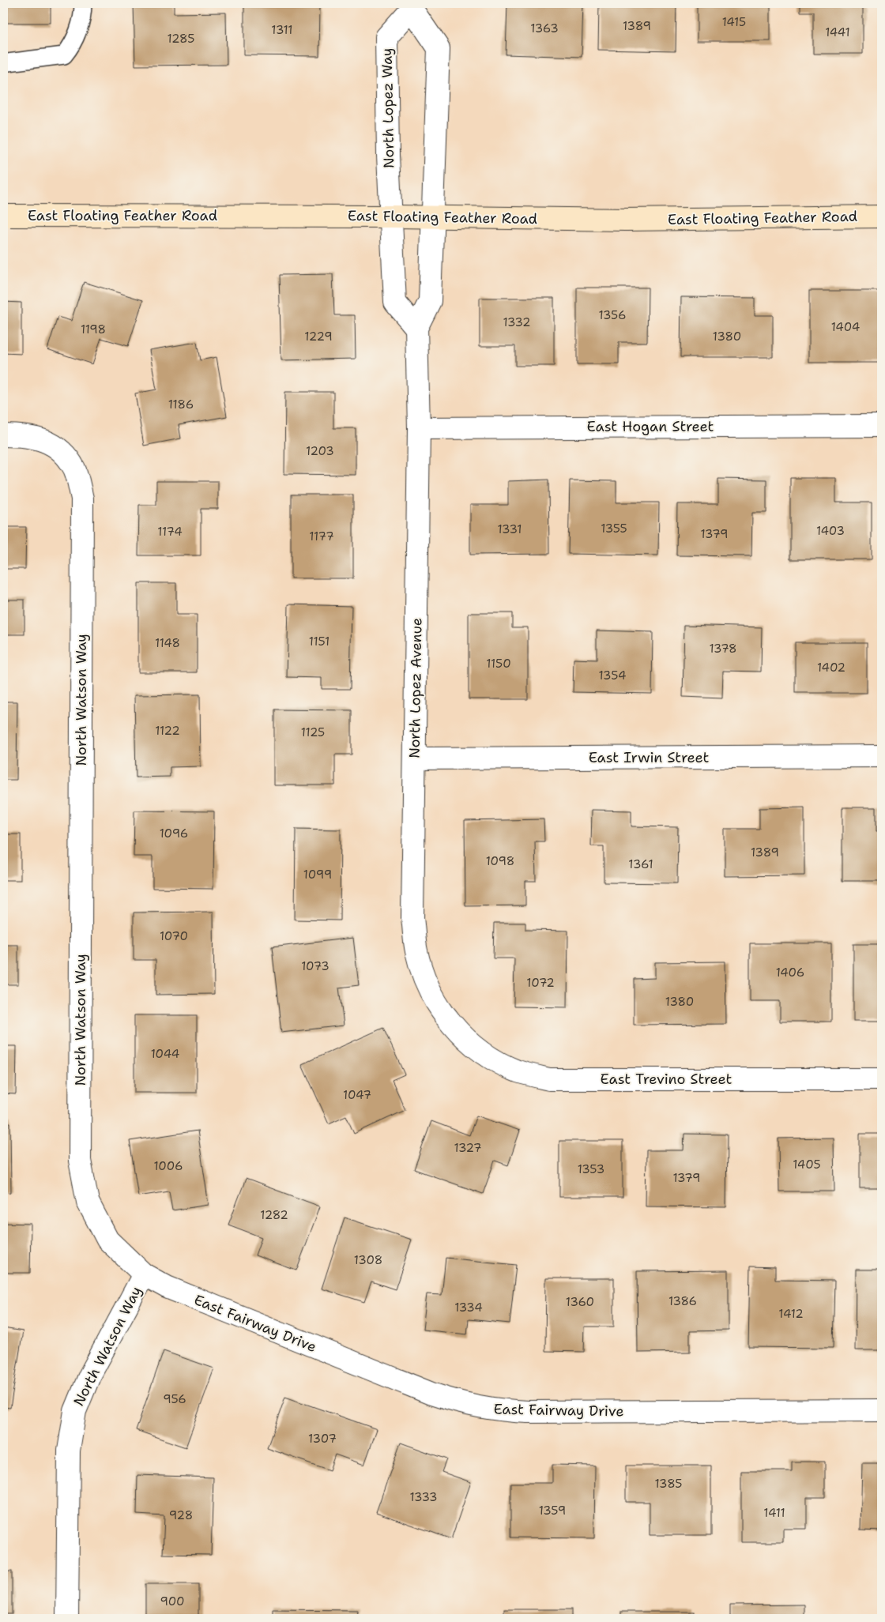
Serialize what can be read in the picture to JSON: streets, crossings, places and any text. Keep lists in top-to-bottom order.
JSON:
{
  "streets": {
    "main road": ["East Floating Feather Road"],
    "street": [
      "North Lopez Way",
      "East Hogan Street",
      "North Lopez Avenue",
      "North Watson Way",
      "East Irwin Street",
      "East Trevino Street",
      "East Fairway Drive"
    ]
  },
  "crossings": [
    ["North Lopez Way", "East Floating Feather Road"],
    ["North Lopez Way", "North Lopez Avenue"],
    ["East Floating Feather Road", "North Lopez Avenue"],
    ["East Hogan Street", "North Lopez Avenue"],
    ["North Lopez Avenue", "East Irwin Street"],
    ["North Lopez Avenue", "East Trevino Street"],
    ["North Watson Way", "East Fairway Drive"]
  ],
  "house_numbers": [
    "1415",
    "1389",
    "1363",
    "1311",
    "1441",
    "1285",
    "1356",
    "1332",
    "1404",
    "1198",
    "1229",
    "1380",
    "1186",
    "1203",
    "1355",
    "1331",
    "1403",
    "1174",
    "1379",
    "1177",
    "1151",
    "1148",
    "1378",
    "1150",
    "1402",
    "1354",
    "1122",
    "1125",
    "1096",
    "1389",
    "1098",
    "1361",
    "1099",
    "1070",
    "1073",
    "1406",
    "1072",
    "1380",
    "1044",
    "1047",
    "1327",
    "1405",
    "1006",
    "1353",
    "1379",
    "1282",
    "1308",
    "1386",
    "1360",
    "1334",
    "1412",
    "956",
    "1307",
    "1385",
    "1333",
    "1359",
    "1411",
    "928",
    "900"
  ]
}
